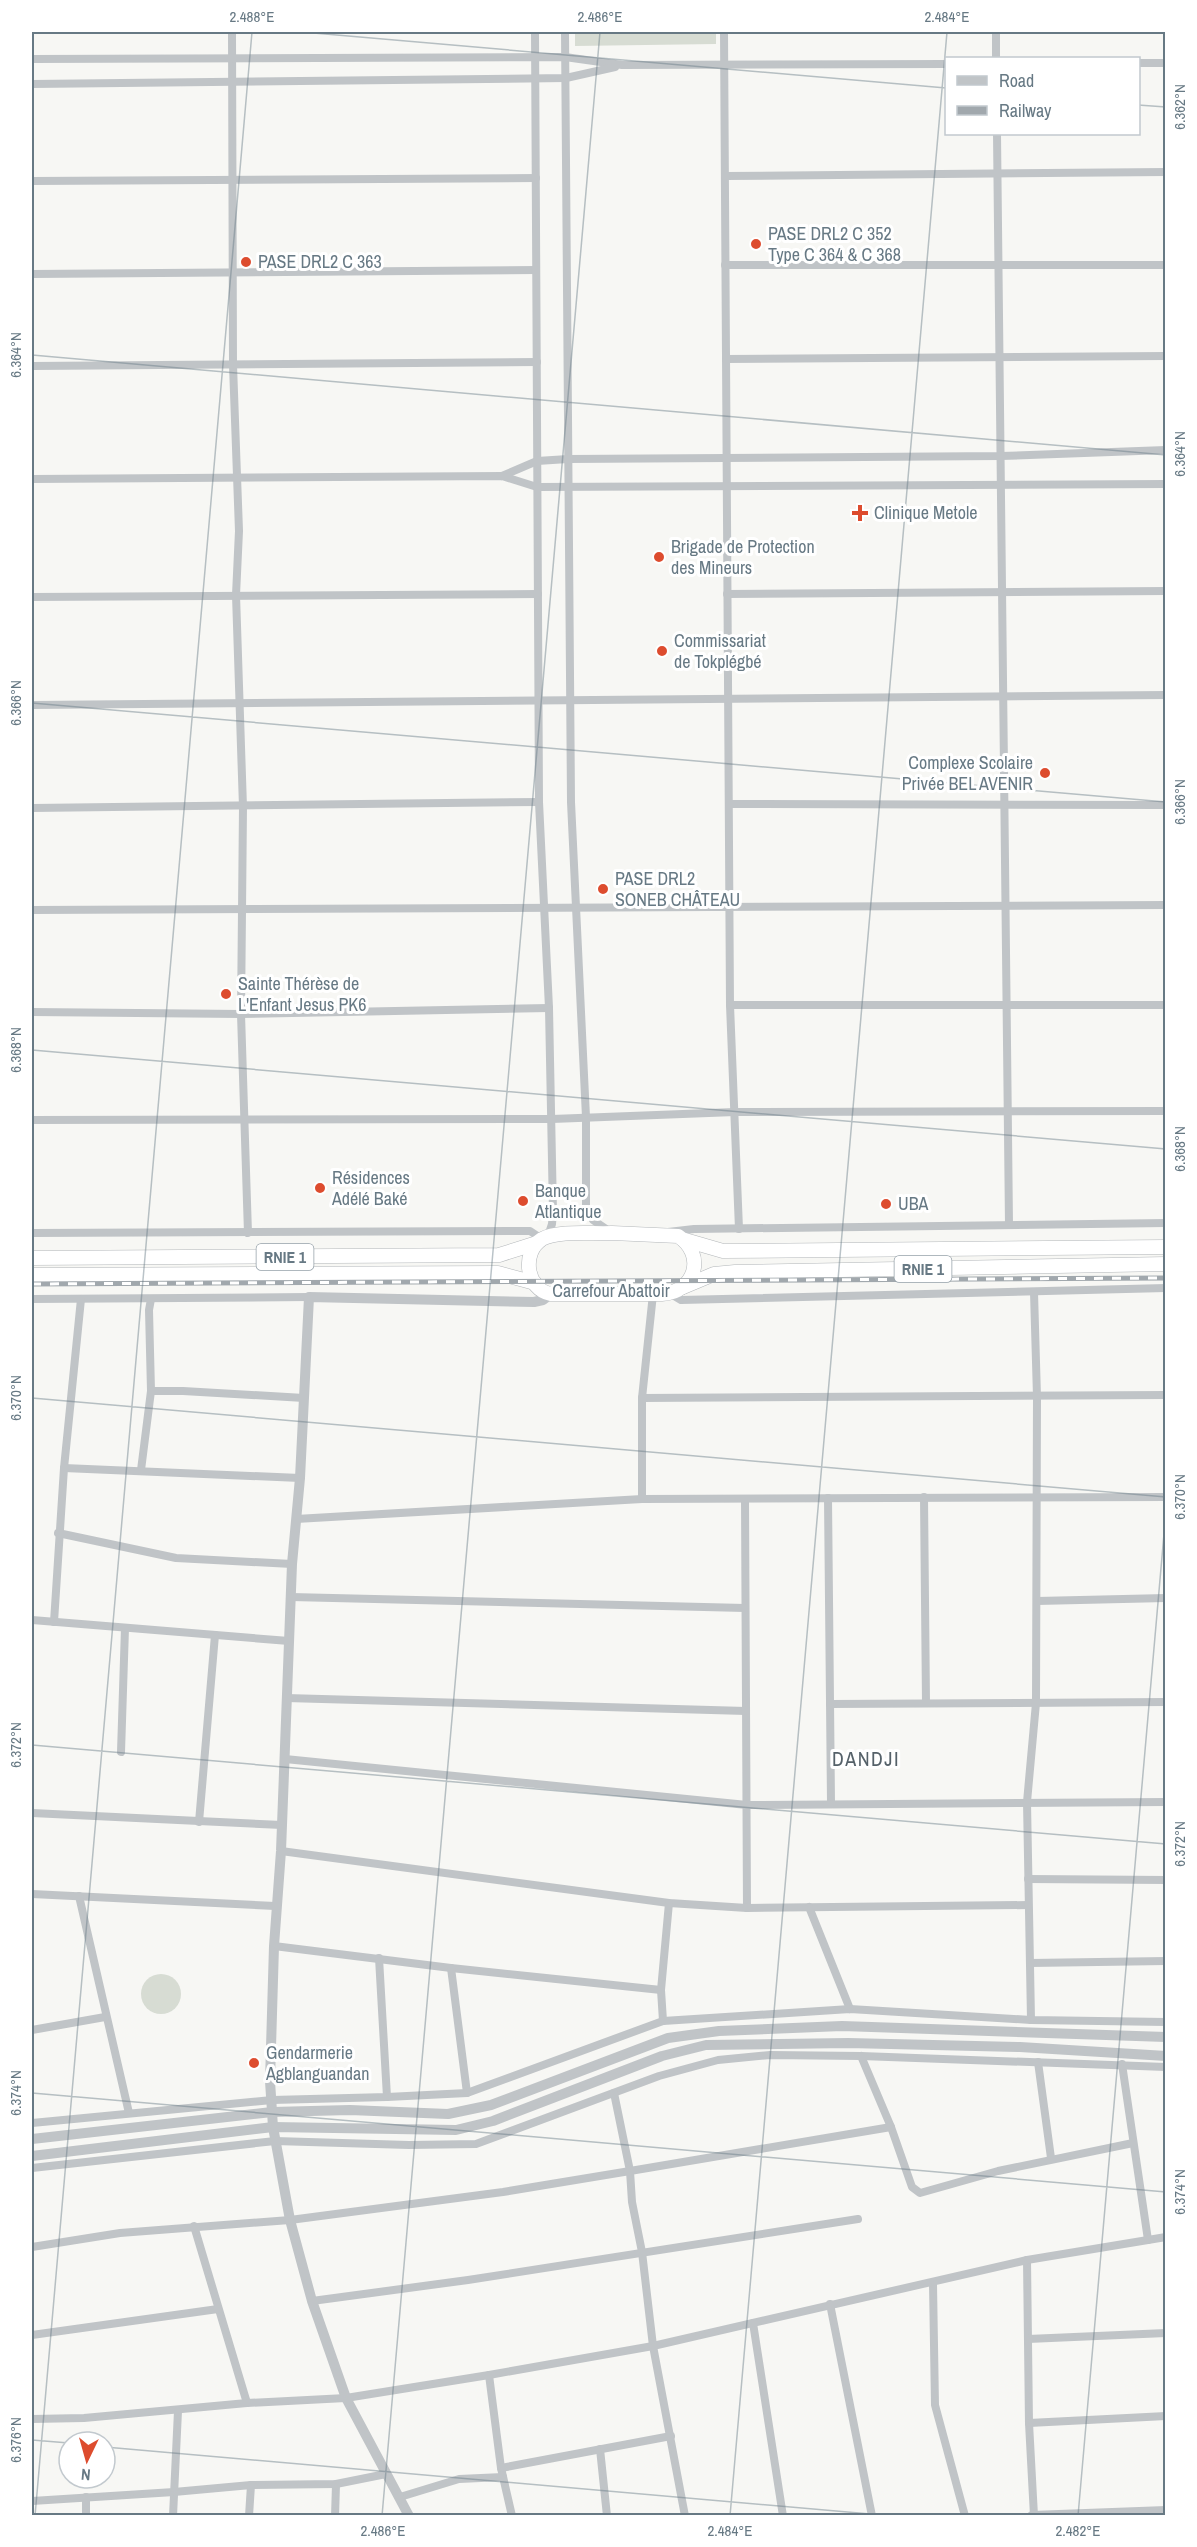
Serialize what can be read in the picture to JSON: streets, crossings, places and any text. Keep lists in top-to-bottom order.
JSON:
{
  "streets": {
    "highway": ["RNIE 1", "Carrefour Abattoir"]
  },
  "crossings": [
    ["RNIE 1", "Carrefour Abattoir"]
  ],
  "districts": ["DANDJI"],
  "places": {
    "other": [
      "PASE DRL2 C 352 Type C 364 & C 368",
      "PASE DRL2 C 363",
      "Brigade de Protection des Mineurs",
      "Commissariat de Tokplégbé",
      "Complexe Scolaire Privée BEL AVENIR",
      "PASE DRL2 SONEB CHÂTEAU",
      "Sainte Thérèse de L'Enfant Jesus PK6",
      "Résidences Adélé Baké",
      "Banque Atlantique",
      "UBA",
      "Gendarmerie Agblanguandan"
    ],
    "health": ["Clinique Metole"]
  },
  "legend": ["Road", "Railway"],
  "north": "bottom",
  "coordinates": [
    "2.488°E",
    "2.486°E",
    "2.484°E",
    "6.362°N",
    "6.364°N",
    "6.366°N",
    "6.368°N",
    "6.370°N",
    "6.372°N",
    "6.374°N",
    "6.376°N",
    "2.482°E"
  ]
}
